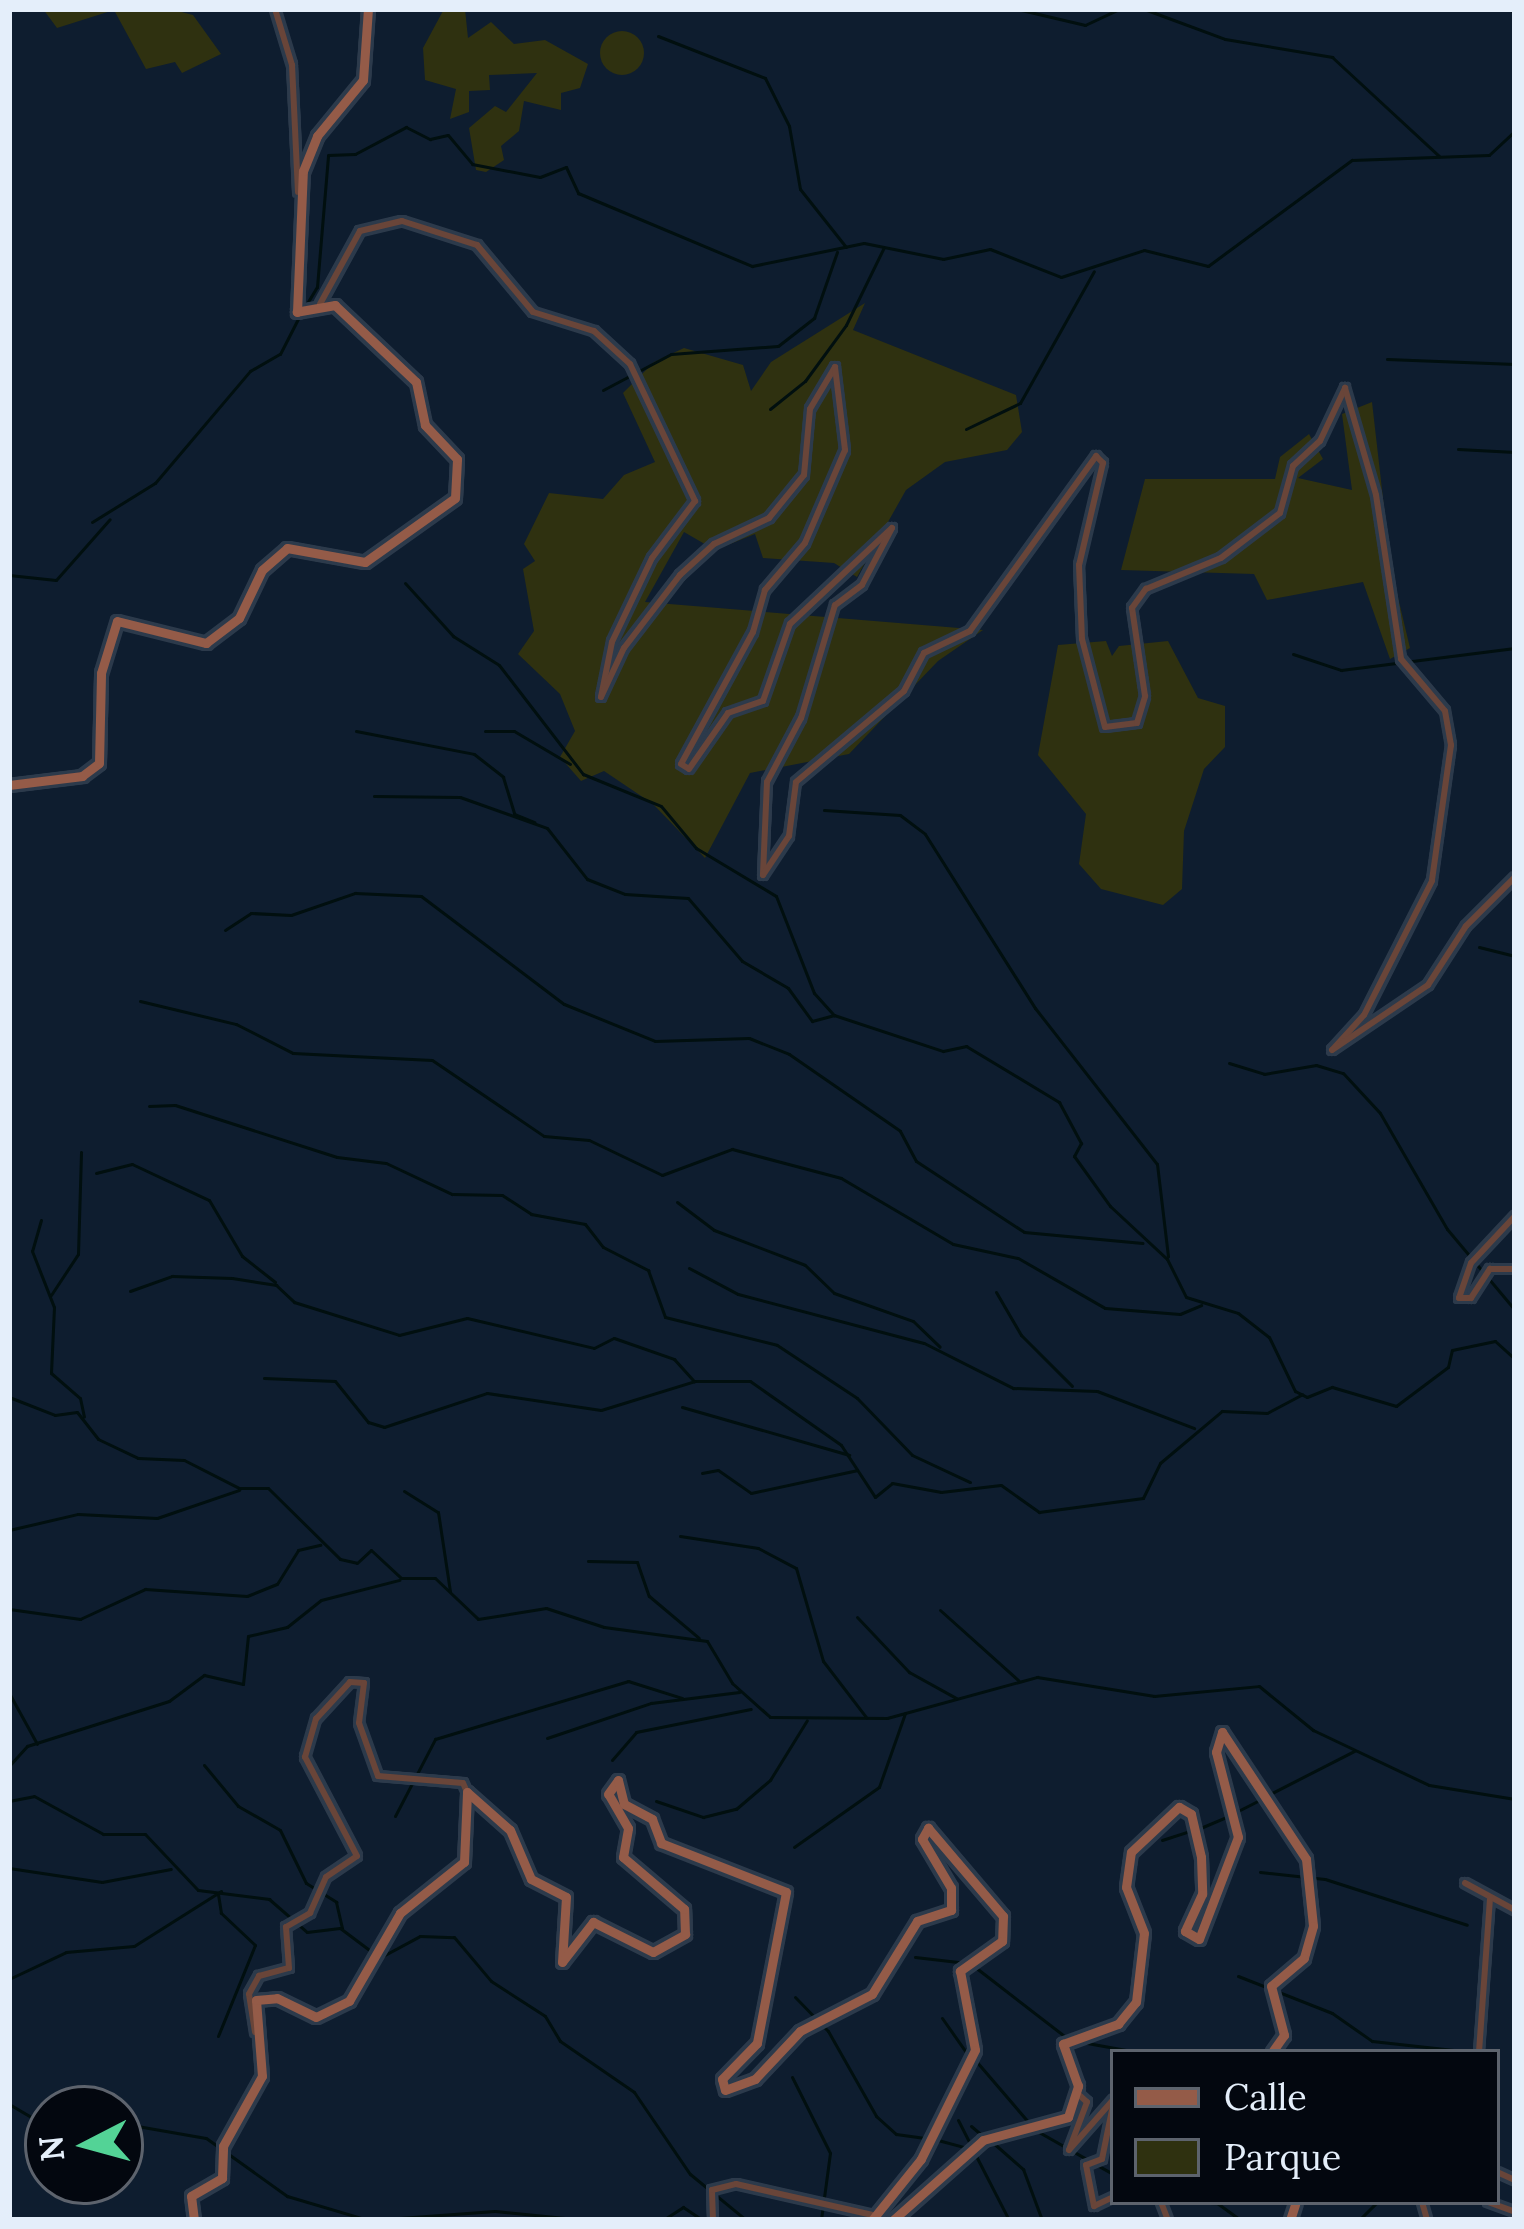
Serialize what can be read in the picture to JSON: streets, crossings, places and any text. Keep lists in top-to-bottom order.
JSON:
{
  "legend": ["Calle", "Parque"],
  "north": "left"
}
